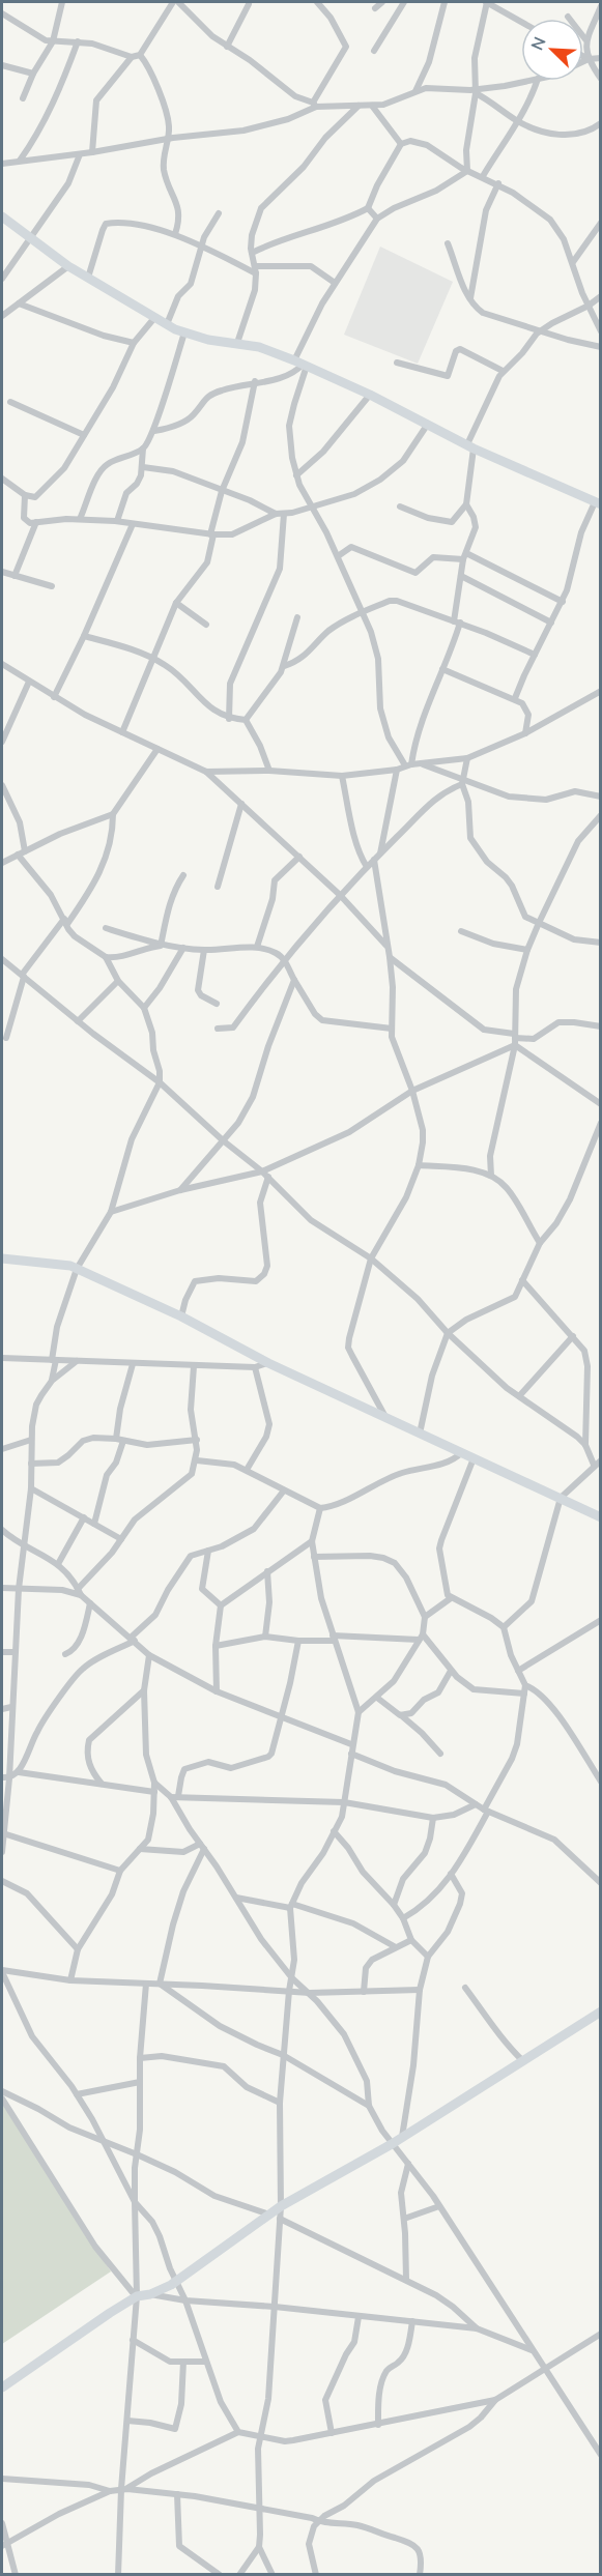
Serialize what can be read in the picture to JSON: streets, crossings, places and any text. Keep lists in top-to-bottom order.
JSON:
{
  "north": "top left"
}
